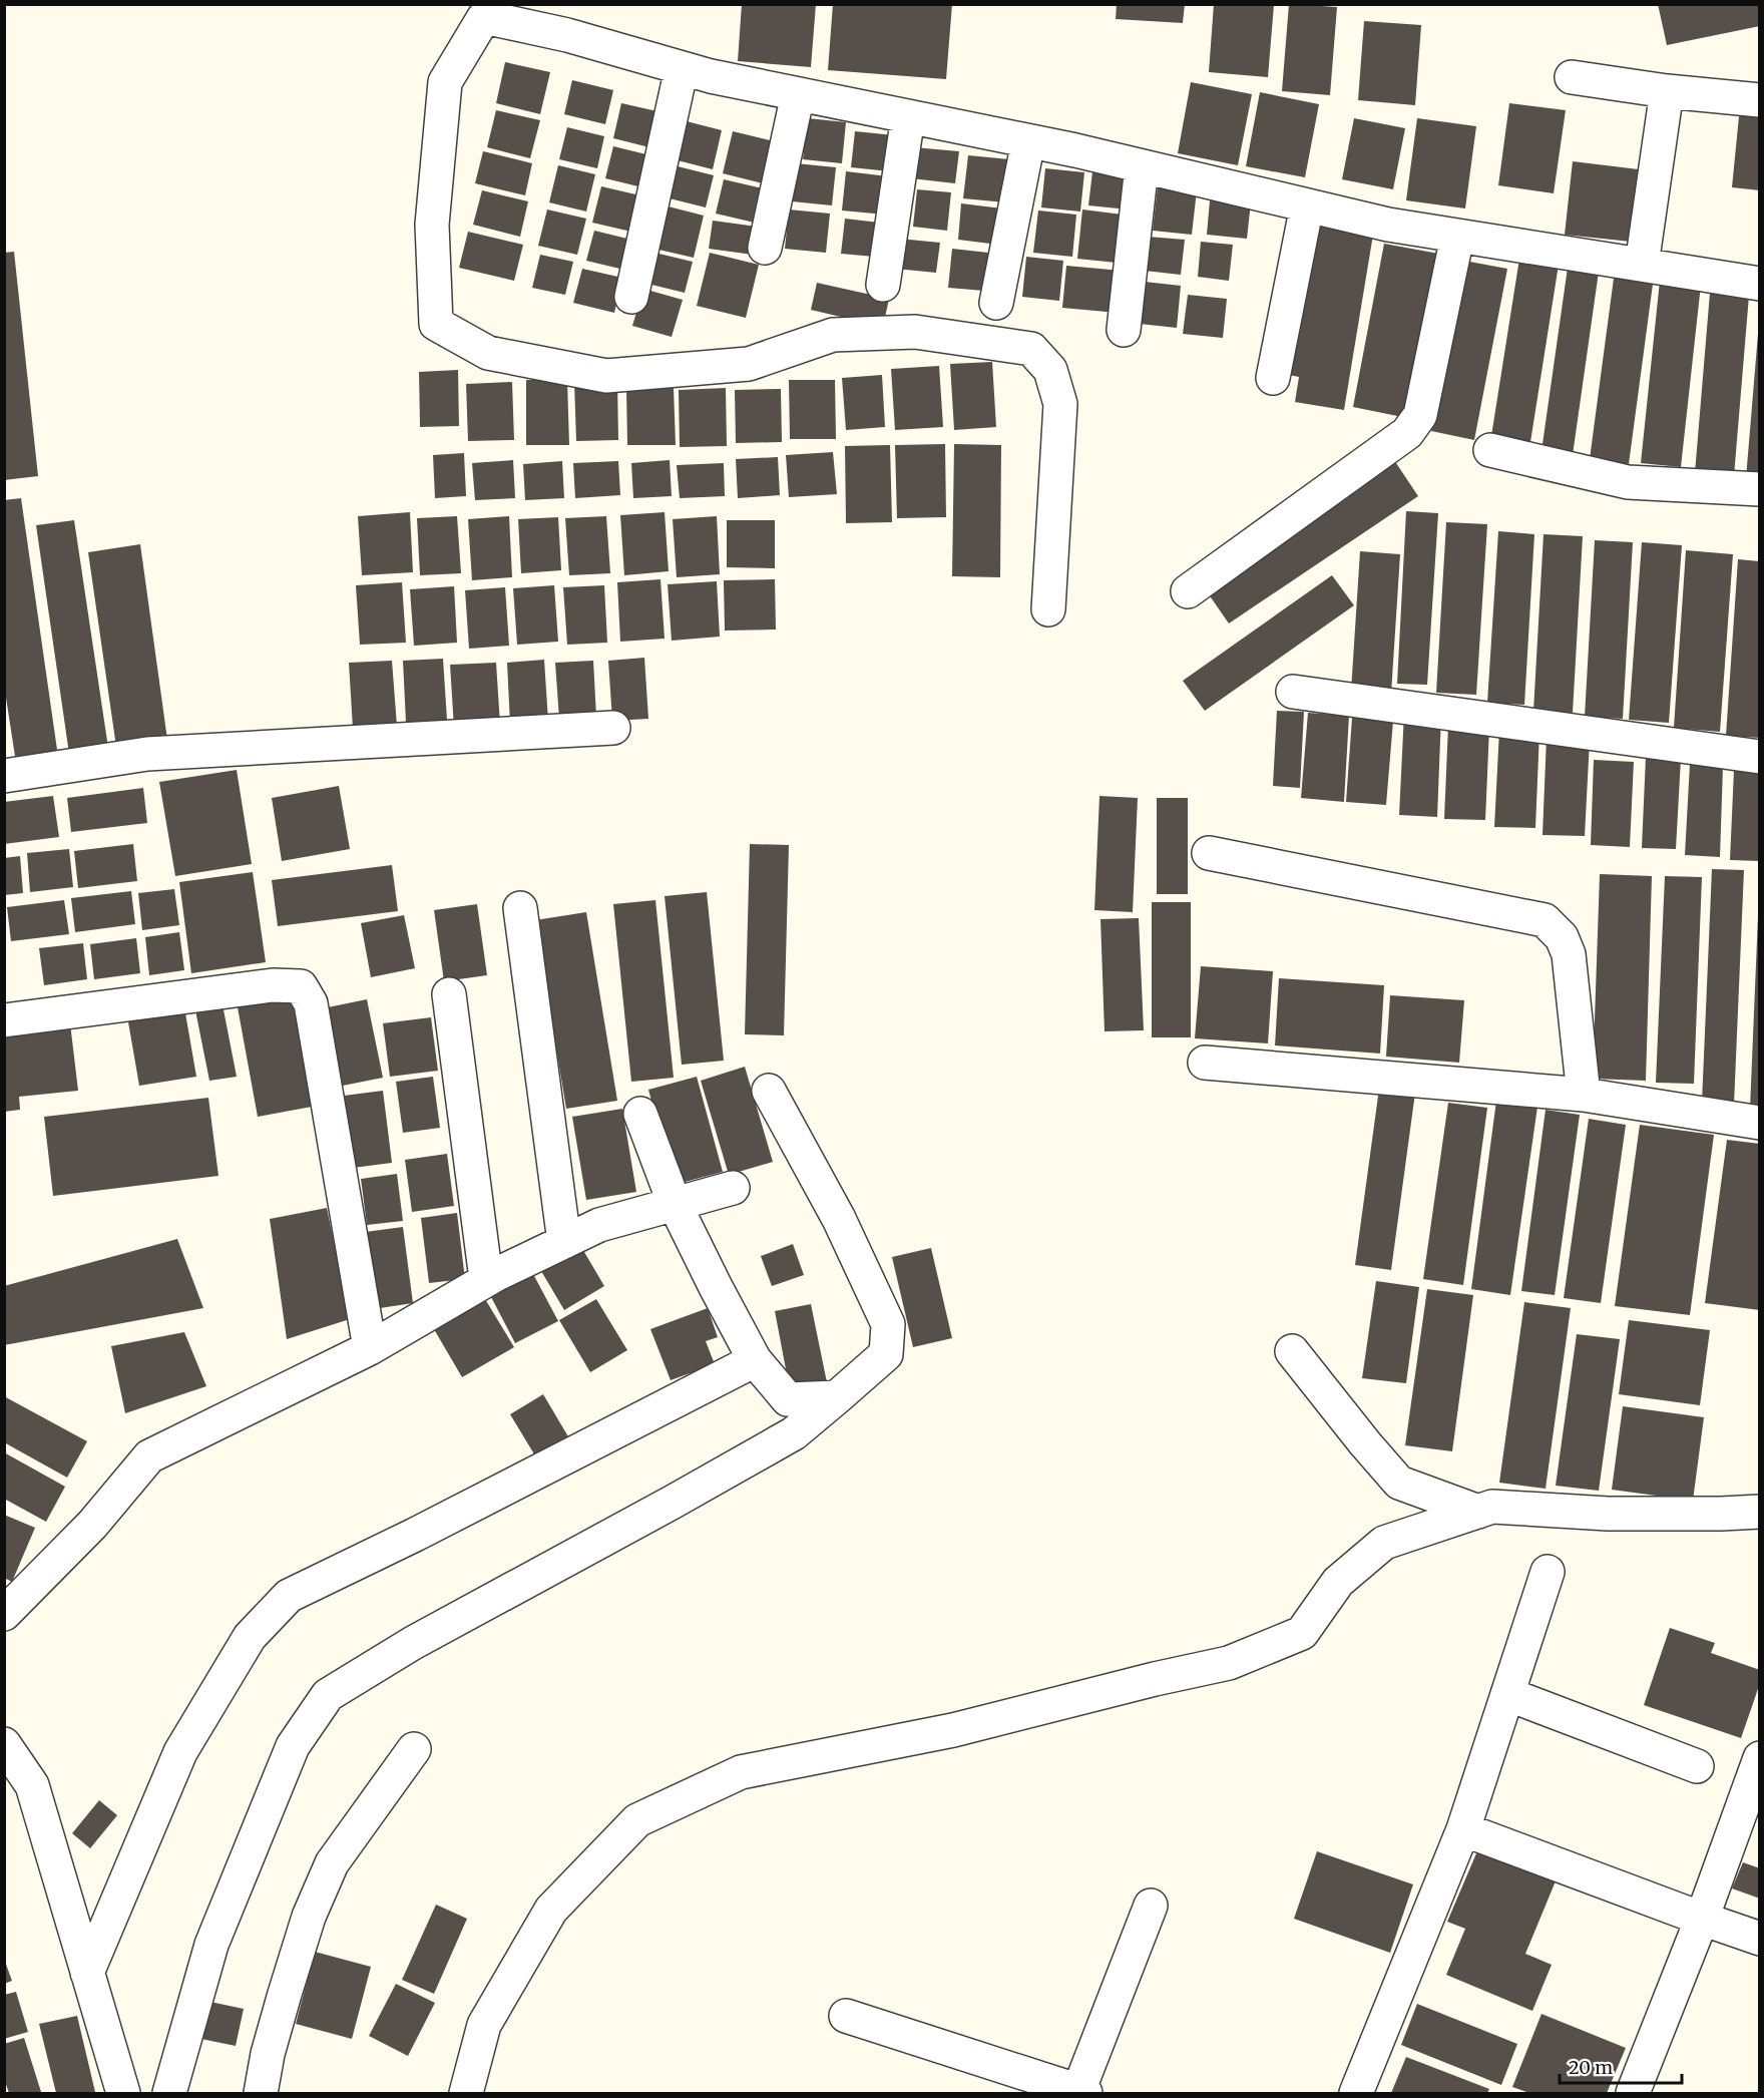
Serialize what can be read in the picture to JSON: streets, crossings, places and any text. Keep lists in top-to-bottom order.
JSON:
{
  "scale_bar": "20 m"
}
